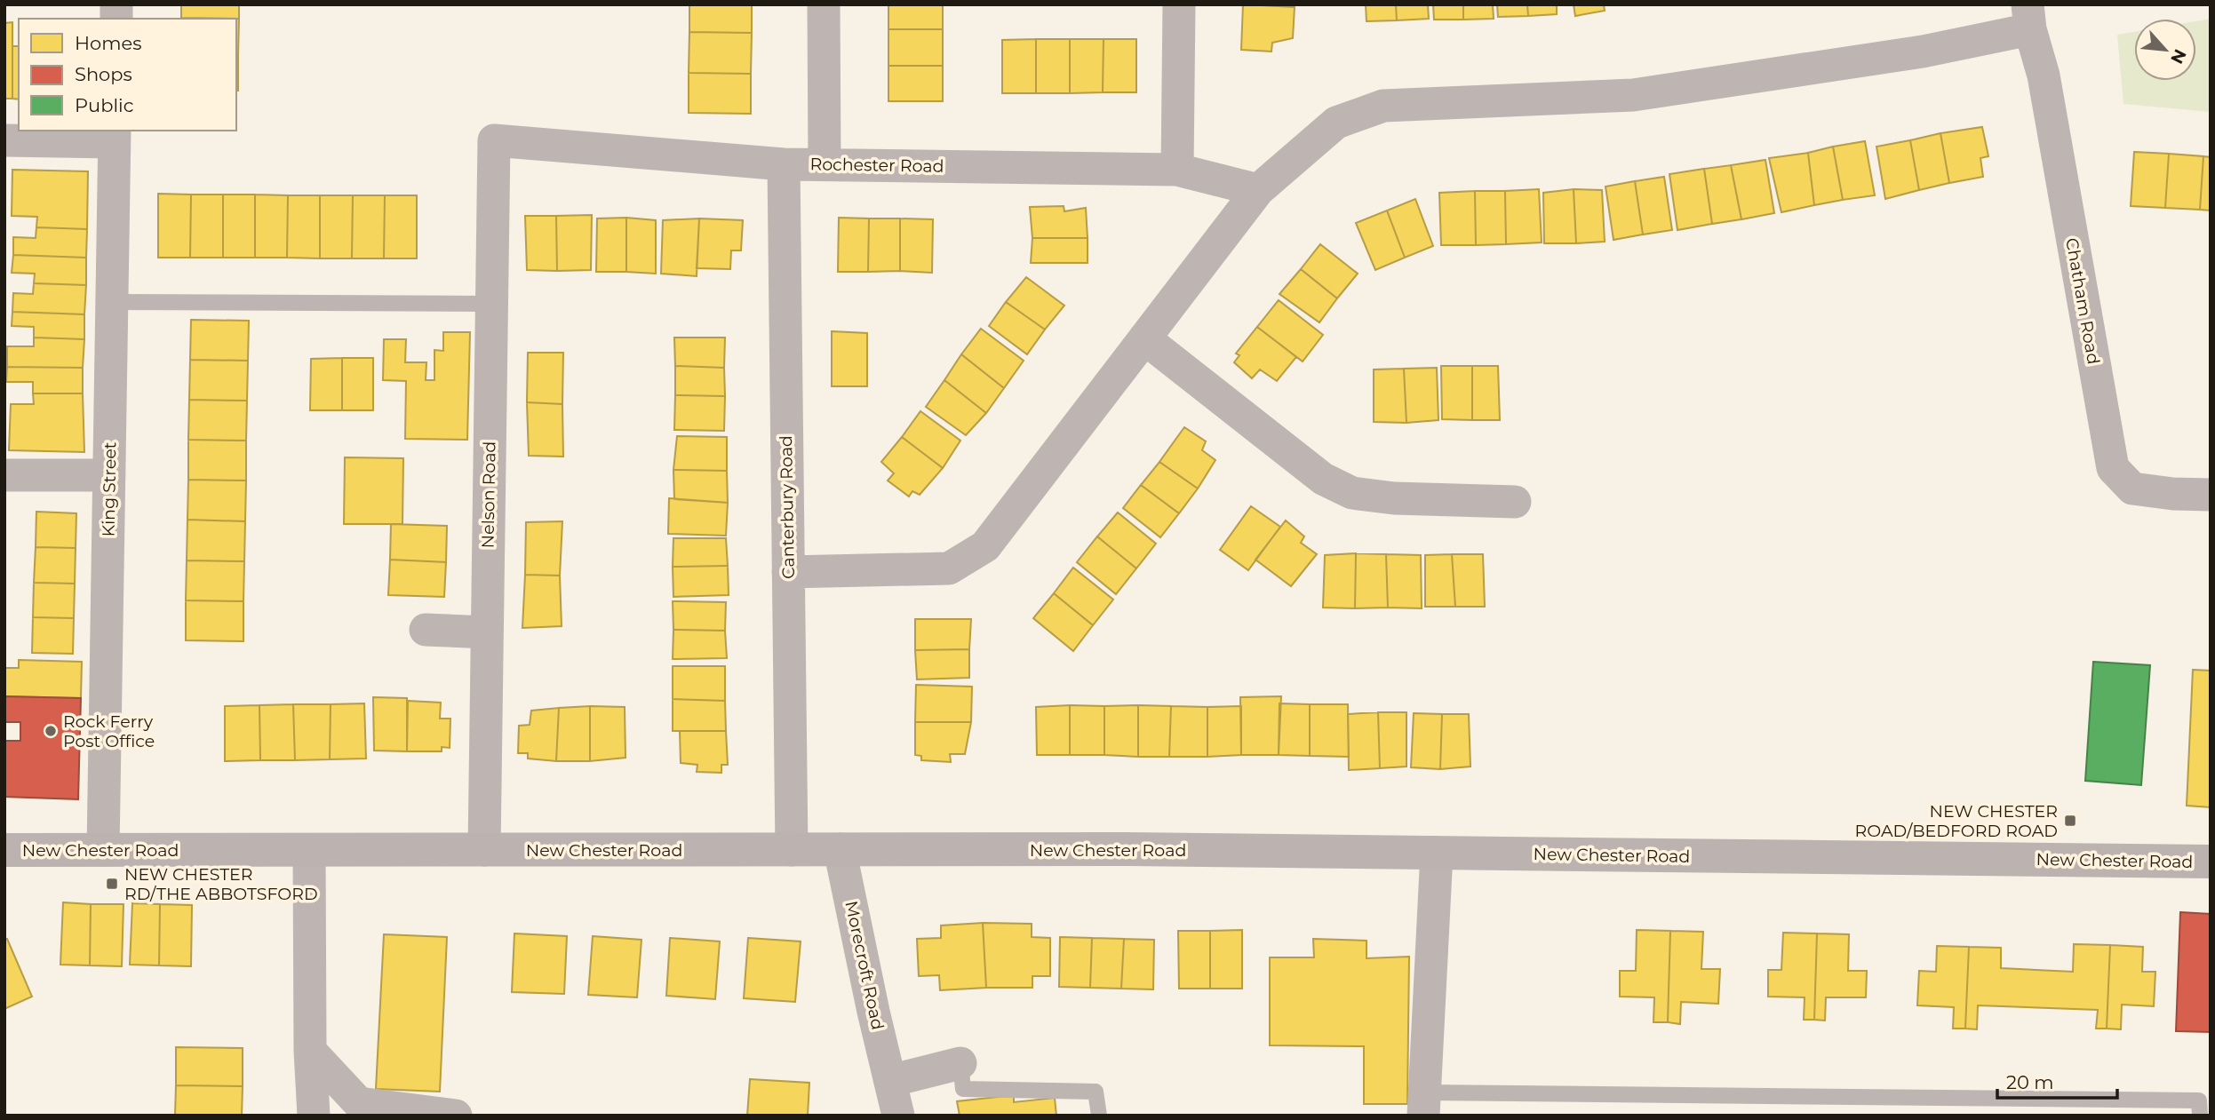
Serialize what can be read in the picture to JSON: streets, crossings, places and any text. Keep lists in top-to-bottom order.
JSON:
{
  "streets": {
    "main road": ["New Chester Road"],
    "street": [
      "Rochester Road",
      "Chatham Road",
      "King Street",
      "Nelson Road",
      "Canterbury Road",
      "Morecroft Road"
    ]
  },
  "crossings": [
    ["Rochester Road", "Nelson Road"],
    ["Rochester Road", "Canterbury Road"],
    ["King Street", "New Chester Road"],
    ["Nelson Road", "New Chester Road"],
    ["Canterbury Road", "New Chester Road"],
    ["New Chester Road", "Morecroft Road"]
  ],
  "places": {
    "other": ["Rock Ferry Post Office"],
    "transit": ["NEW CHESTER ROAD/BEDFORD ROAD", "NEW CHESTER RD/THE ABBOTSFORD"]
  },
  "legend": ["Homes", "Shops", "Public"],
  "scale_bar": "20 m",
  "north": "bottom right"
}
